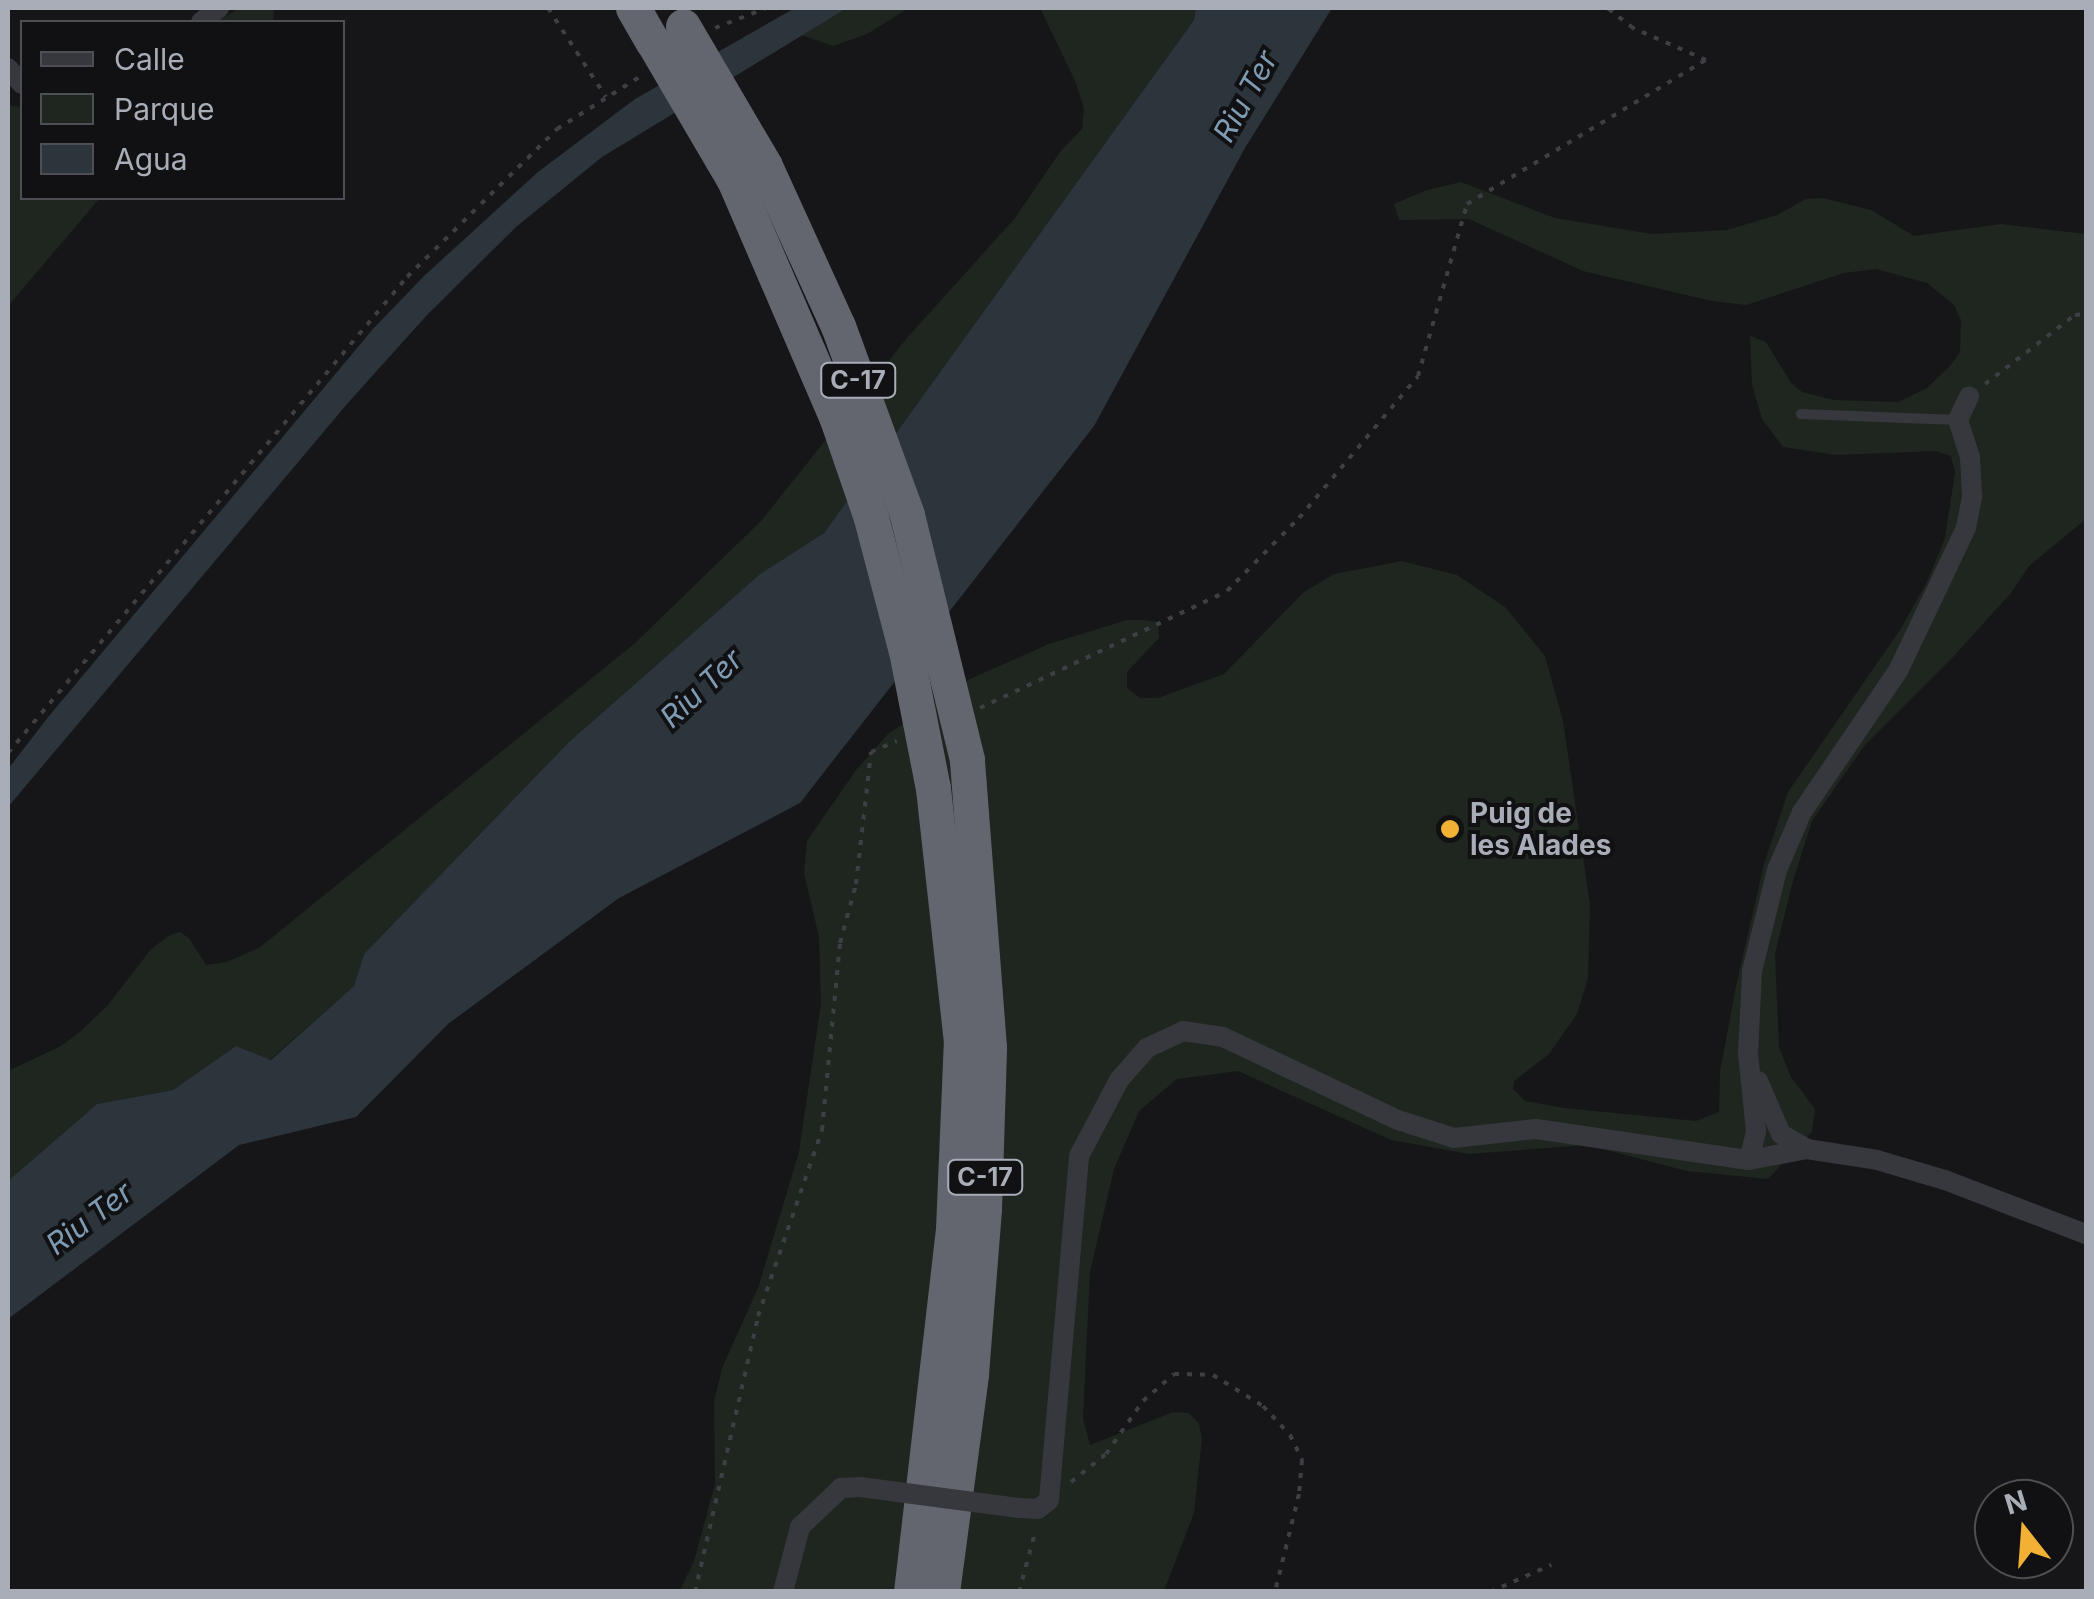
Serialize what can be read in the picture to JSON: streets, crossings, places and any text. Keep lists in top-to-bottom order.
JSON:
{
  "streets": {
    "highway": ["C-17"]
  },
  "water": ["Riu Ter"],
  "places": ["Puig de les Alades"],
  "legend": ["Calle", "Parque", "Agua"],
  "north": "top"
}
